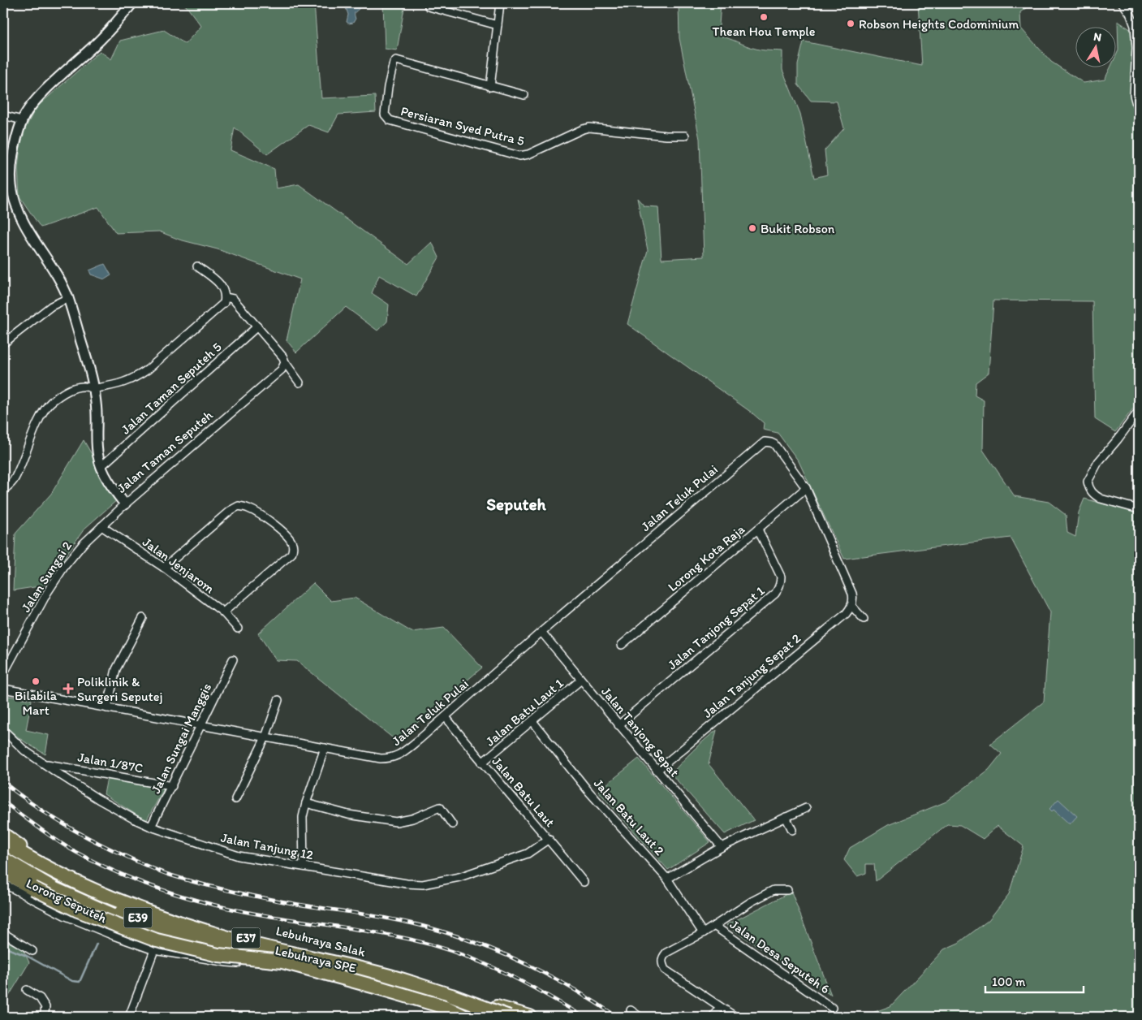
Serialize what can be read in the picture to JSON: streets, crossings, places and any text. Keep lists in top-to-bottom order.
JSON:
{
  "streets": {
    "highway": [
      "E39",
      "E37",
      "Lebuhraya Salak",
      "Lebuhraya SPE"
    ],
    "street": [
      "Persiaran Syed Putra 5",
      "Jalan Taman Seputeh 5",
      "Jalan Taman Seputeh",
      "Jalan Teluk Pulai",
      "Lorong Kota Raja",
      "Jalan Jenjarom",
      "Jalan Sungai 2",
      "Jalan Tanjong Sepat 1",
      "Jalan Tanjung Sepat 2",
      "Jalan Batu Laut 1",
      "Jalan Tanjong Sepat",
      "Jalan Sungai Manggis",
      "Jalan 1/87C",
      "Jalan Batu Laut",
      "Jalan Batu Laut 2",
      "Jalan Tanjung 12",
      "Lorong Seputeh",
      "Jalan Desa Seputeh 6"
    ]
  },
  "crossings": [
    ["Jalan Taman Seputeh 5", "Jalan Taman Seputeh"],
    ["Jalan Taman Seputeh", "Jalan Sungai 2"],
    ["Jalan Teluk Pulai", "Lorong Kota Raja"],
    ["Jalan Teluk Pulai", "Jalan Tanjong Sepat"],
    ["Jalan Teluk Pulai", "Jalan Sungai Manggis"],
    ["Jalan Teluk Pulai", "Jalan Batu Laut"],
    ["Lorong Kota Raja", "Jalan Tanjong Sepat 1"],
    ["Jalan Jenjarom", "Jalan Sungai 2"],
    ["Jalan Tanjong Sepat 1", "Jalan Tanjong Sepat"],
    ["Jalan Tanjung Sepat 2", "Jalan Tanjong Sepat"],
    ["Jalan Batu Laut 1", "Jalan Tanjong Sepat"],
    ["Jalan Batu Laut 1", "Jalan Batu Laut"],
    ["Jalan Batu Laut 1", "Jalan Batu Laut 2"],
    ["Jalan Sungai Manggis", "Jalan 1/87C"],
    ["Jalan Sungai Manggis", "Jalan Tanjung 12"],
    ["Jalan 1/87C", "Jalan Tanjung 12"],
    ["Jalan Batu Laut", "Jalan Tanjung 12"],
    ["Lorong Seputeh", "E37"],
    ["E37", "Lebuhraya SPE"],
    ["Lebuhraya Salak", "Lebuhraya SPE"]
  ],
  "districts": ["Seputeh"],
  "places": {
    "other": [
      "Thean Hou Temple",
      "Robson Heights Codominium",
      "Bukit Robson",
      "Bilabila Mart"
    ],
    "health": ["Poliklinik & Surgeri Seputej"]
  },
  "scale_bar": "100 m",
  "north": "top"
}
